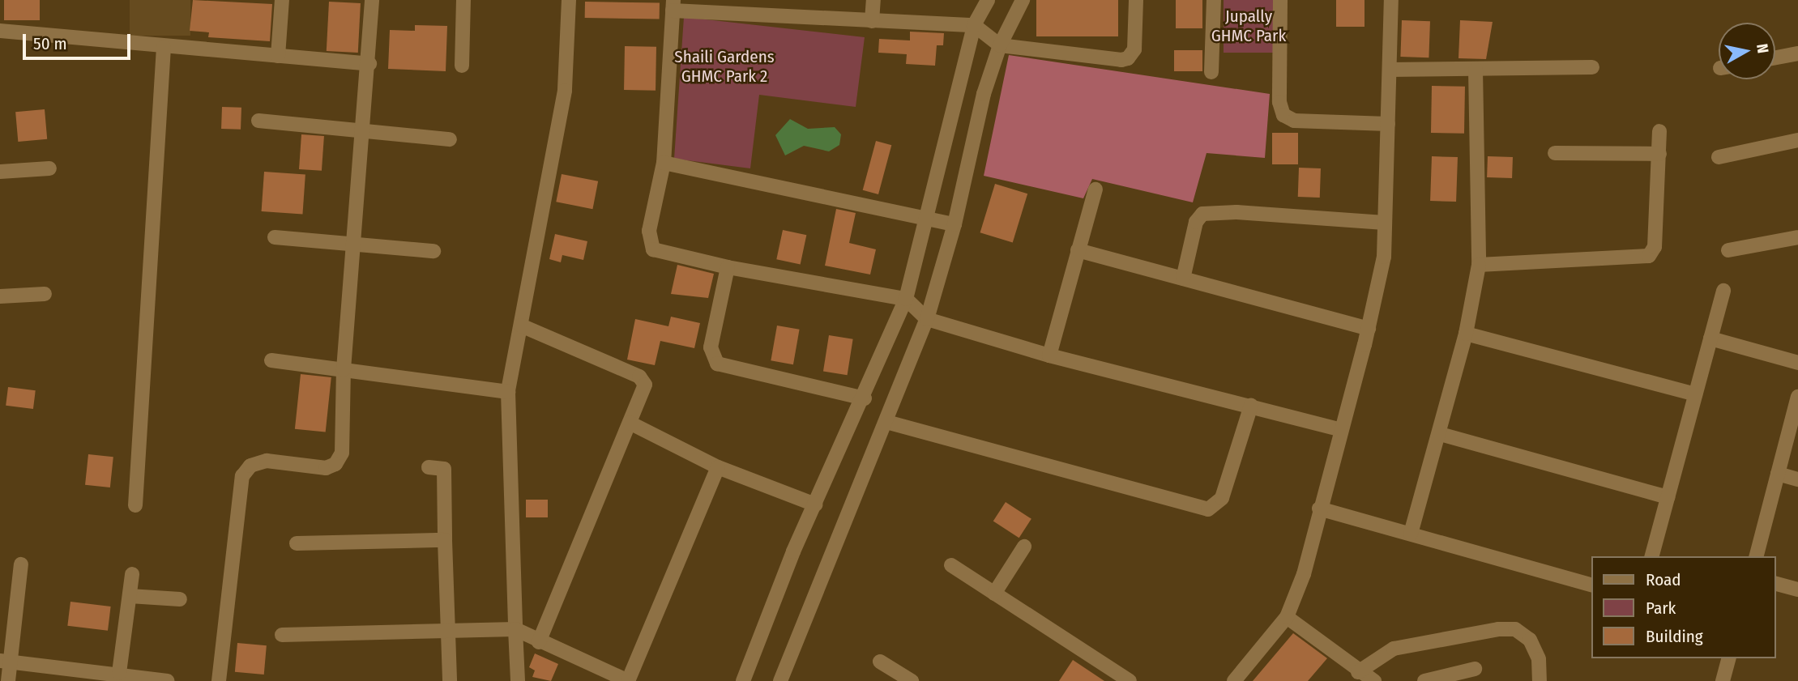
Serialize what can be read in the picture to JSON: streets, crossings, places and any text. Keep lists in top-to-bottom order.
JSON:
{
  "parks": ["Jupally GHMC Park", "Shaili Gardens GHMC Park 2"],
  "legend": ["Road", "Park", "Building"],
  "scale_bar": "50 m",
  "north": "right"
}
